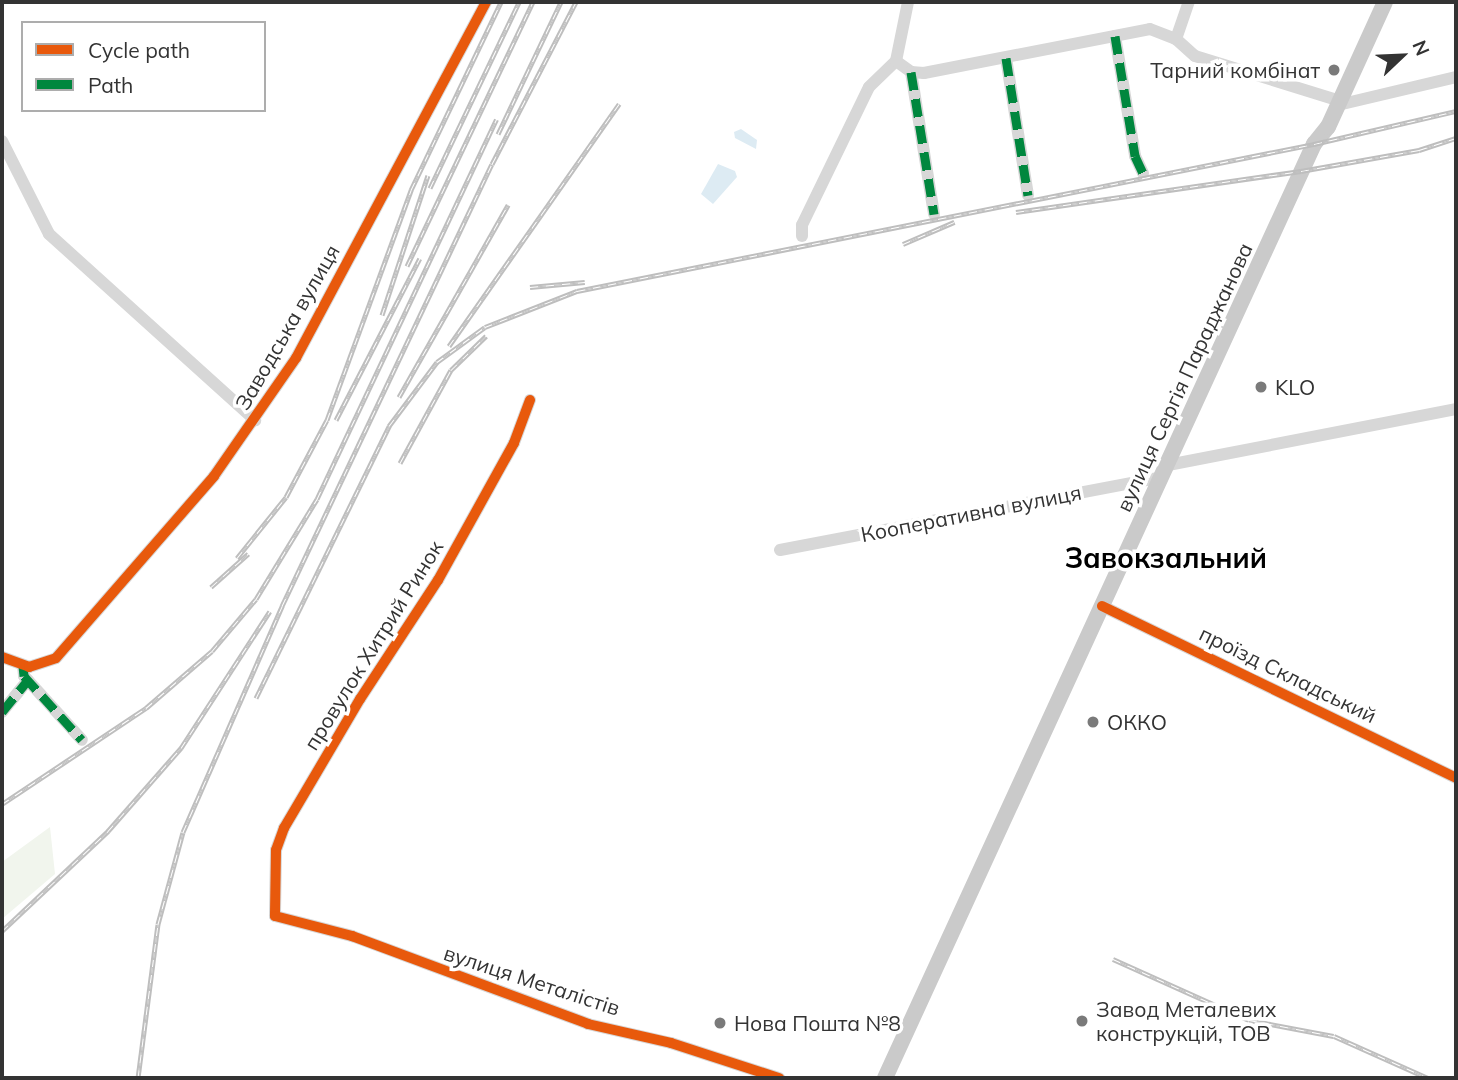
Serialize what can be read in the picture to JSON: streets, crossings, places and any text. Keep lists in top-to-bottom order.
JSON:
{
  "streets": {
    "main road": ["вулиця Сергія Параджанова"],
    "street": [
      "Заводська вулиця",
      "Кооперативна вулиця",
      "провулок Хитрий Ринок",
      "проїзд Складський",
      "вулиця Металістів"
    ]
  },
  "crossings": [
    ["вулиця Сергія Параджанова", "Кооперативна вулиця"],
    ["вулиця Сергія Параджанова", "проїзд Складський"],
    ["провулок Хитрий Ринок", "вулиця Металістів"]
  ],
  "districts": ["Завокзальний"],
  "places": [
    "Тарний комбінат",
    "KLO",
    "ОККО",
    "Завод Металевих конструкцій, ТОВ",
    "Нова Пошта №8"
  ],
  "legend": ["Cycle path", "Path"],
  "north": "top right"
}
